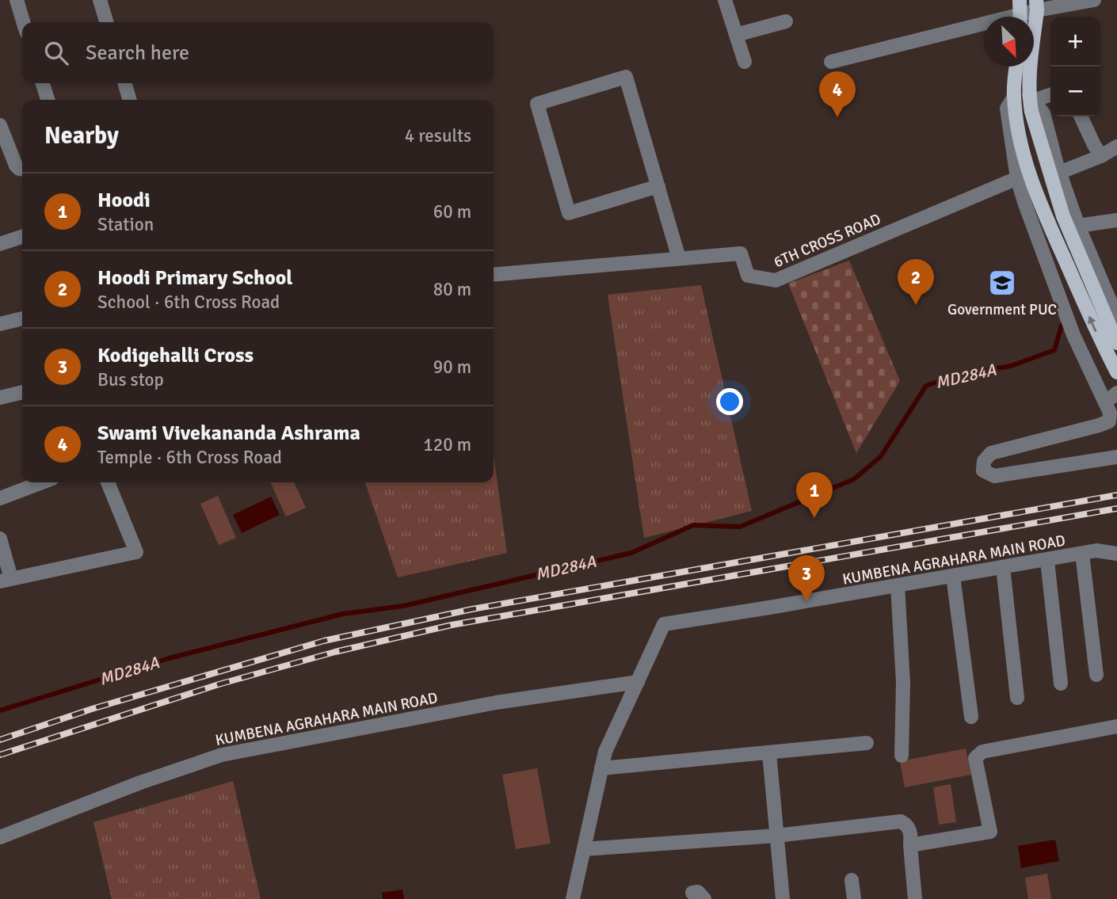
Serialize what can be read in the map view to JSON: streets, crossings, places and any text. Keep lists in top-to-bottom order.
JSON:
{
  "streets": {
    "street": ["6TH CROSS ROAD", "KUMBENA AGRAHARA MAIN ROAD"]
  },
  "water": ["MD284A"],
  "places": {
    "school or university": ["Government PUC"]
  },
  "north": "bottom right",
  "page": {
    "map_buttons": ["+", "−"],
    "search": "Search here",
    "pins": [
      "4",
      "2",
      "1",
      "3"
    ],
    "heading": ["Nearby", "4 results"],
    "list": [
      {
        "mark": "1",
        "name": "Hoodi",
        "note": "Station",
        "value": "60 m"
      },
      {
        "mark": "2",
        "name": "Hoodi Primary School",
        "note": "School · 6th Cross Road",
        "value": "80 m"
      },
      {
        "mark": "3",
        "name": "Kodigehalli Cross",
        "note": "Bus stop",
        "value": "90 m"
      },
      {
        "mark": "4",
        "name": "Swami Vivekananda Ashrama",
        "note": "Temple · 6th Cross Road",
        "value": "120 m"
      }
    ]
  }
}
